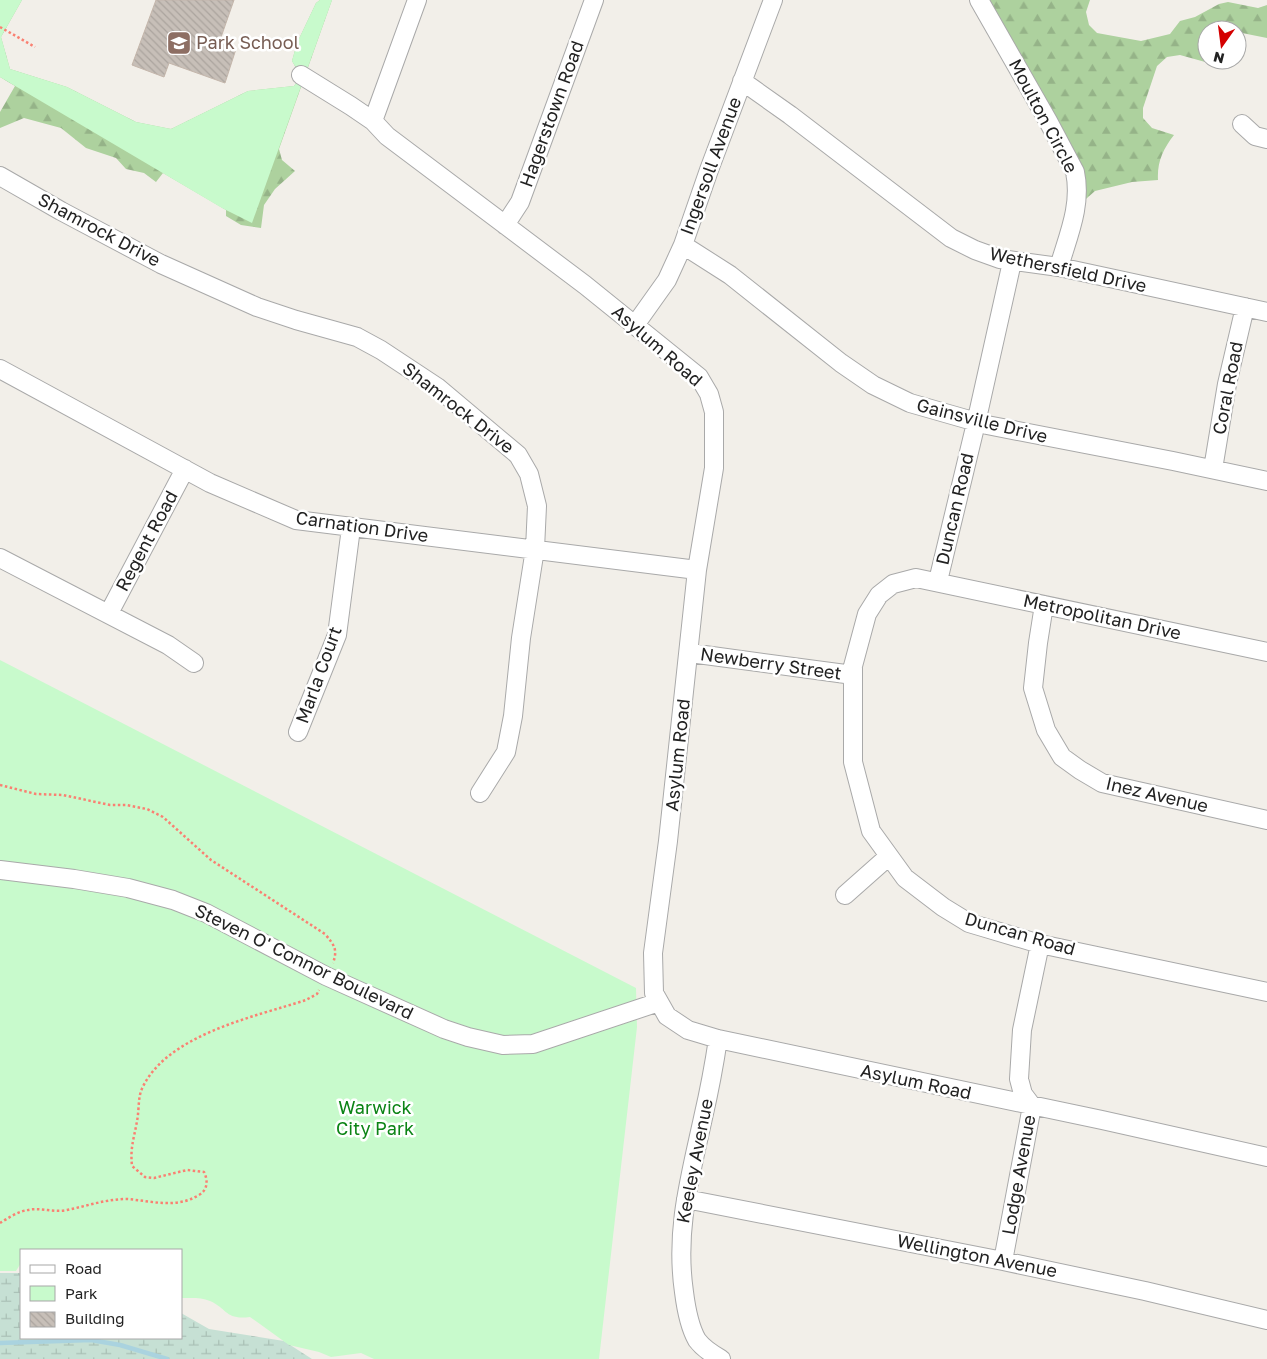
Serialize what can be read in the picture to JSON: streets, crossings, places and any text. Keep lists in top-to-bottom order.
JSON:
{
  "streets": {
    "street": [
      "Hagerstown Road",
      "Moulton Circle",
      "Ingersoll Avenue",
      "Shamrock Drive",
      "Wethersfield Drive",
      "Asylum Road",
      "Coral Road",
      "Gainsville Drive",
      "Duncan Road",
      "Carnation Drive",
      "Regent Road",
      "Metropolitan Drive",
      "Newberry Street",
      "Marla Court",
      "Inez Avenue",
      "Steven O' Connor Boulevard",
      "Keeley Avenue",
      "Lodge Avenue",
      "Wellington Avenue"
    ]
  },
  "crossings": [
    ["Hagerstown Road", "Asylum Road"],
    ["Moulton Circle", "Wethersfield Drive"],
    ["Ingersoll Avenue", "Wethersfield Drive"],
    ["Ingersoll Avenue", "Asylum Road"],
    ["Ingersoll Avenue", "Gainsville Drive"],
    ["Shamrock Drive", "Carnation Drive"],
    ["Wethersfield Drive", "Coral Road"],
    ["Wethersfield Drive", "Duncan Road"],
    ["Asylum Road", "Carnation Drive"],
    ["Asylum Road", "Newberry Street"],
    ["Asylum Road", "Steven O' Connor Boulevard"],
    ["Asylum Road", "Keeley Avenue"],
    ["Asylum Road", "Lodge Avenue"],
    ["Coral Road", "Gainsville Drive"],
    ["Gainsville Drive", "Duncan Road"],
    ["Duncan Road", "Metropolitan Drive"],
    ["Duncan Road", "Newberry Street"],
    ["Duncan Road", "Lodge Avenue"],
    ["Carnation Drive", "Regent Road"],
    ["Carnation Drive", "Marla Court"],
    ["Metropolitan Drive", "Inez Avenue"],
    ["Keeley Avenue", "Wellington Avenue"],
    ["Lodge Avenue", "Wellington Avenue"]
  ],
  "parks": ["Warwick City Park"],
  "places": {
    "school or university": ["Park School"]
  },
  "legend": ["Road", "Park", "Building"],
  "north": "bottom"
}
